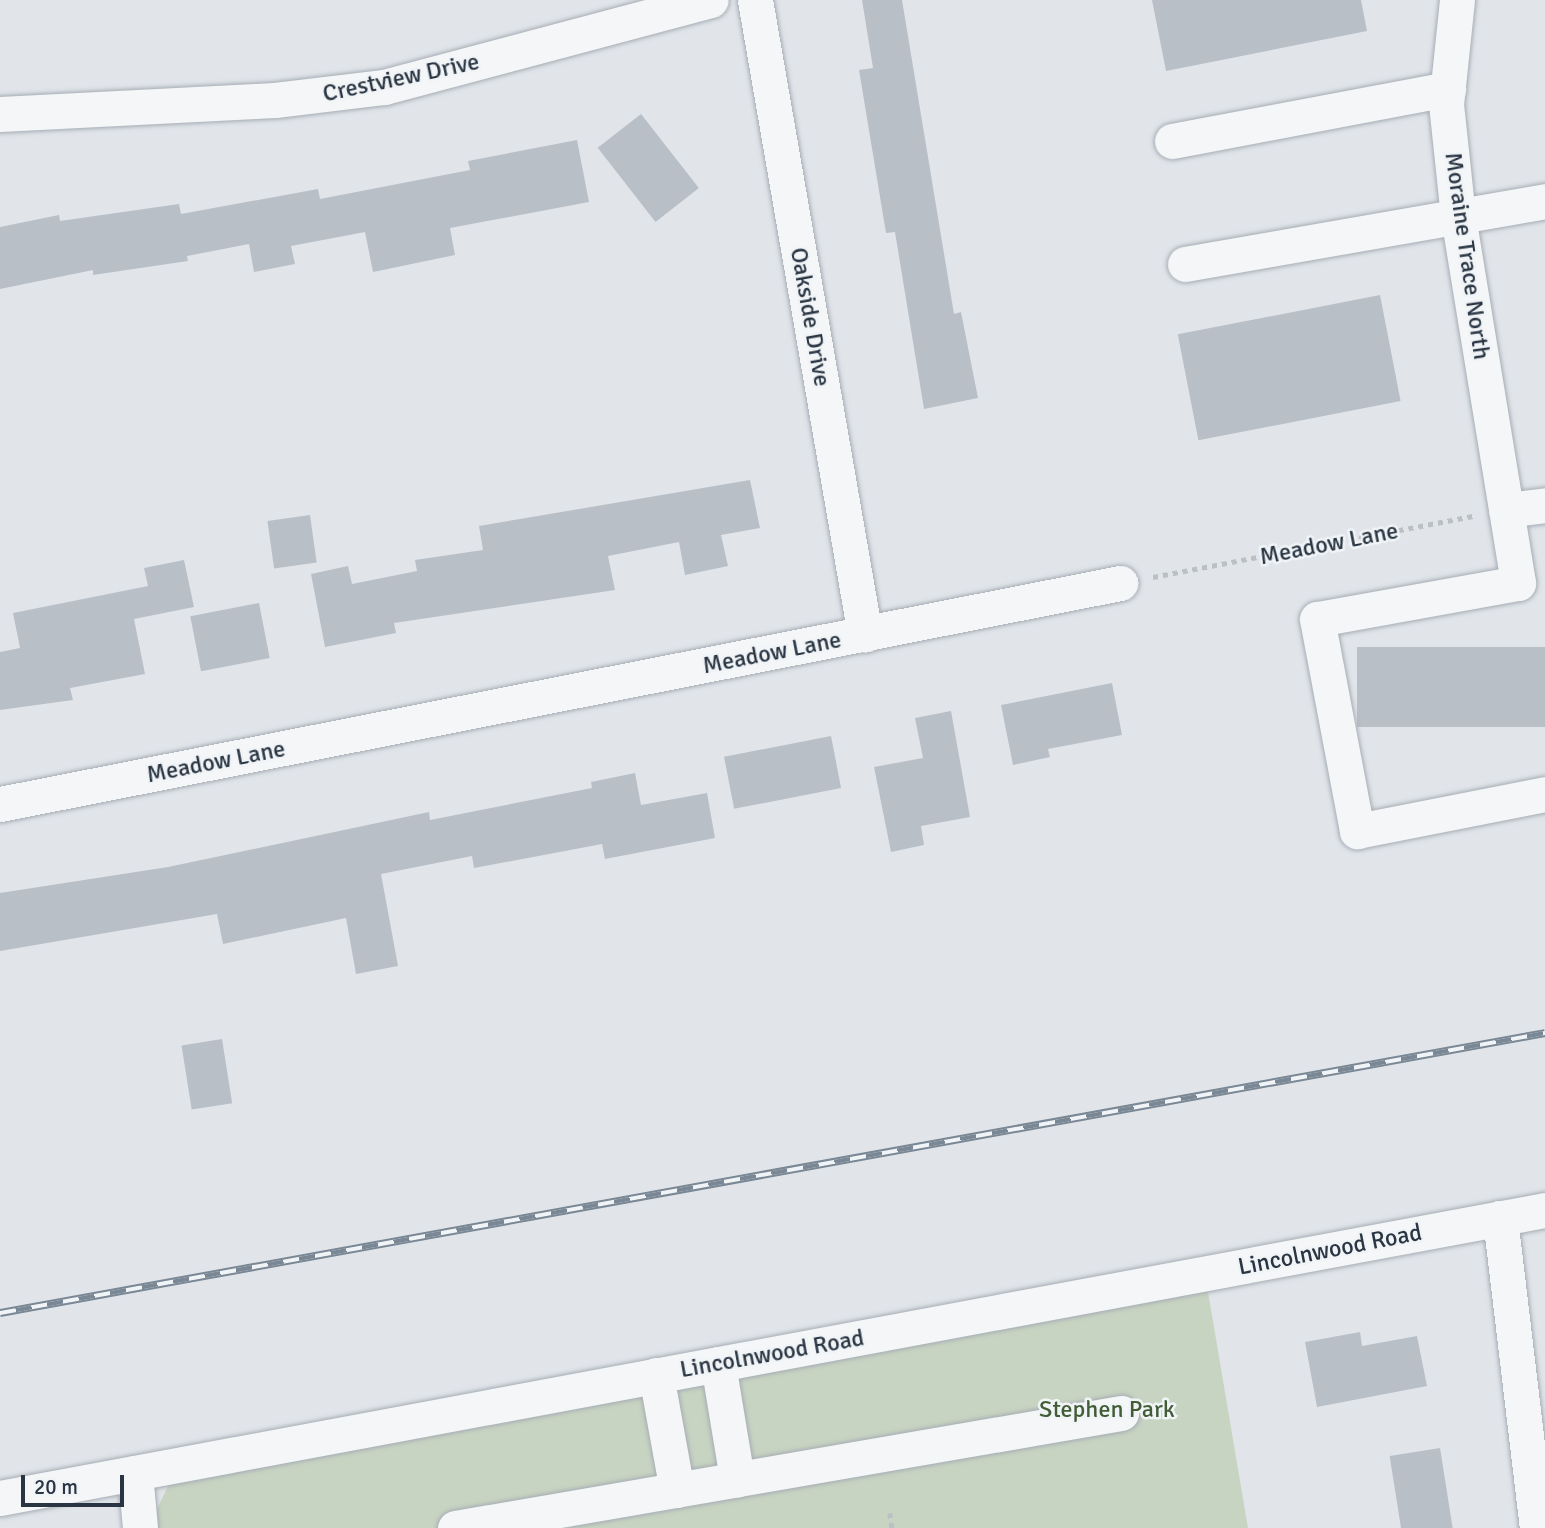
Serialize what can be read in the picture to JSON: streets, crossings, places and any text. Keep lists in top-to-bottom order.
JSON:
{
  "streets": {
    "street": [
      "Crestview Drive",
      "Moraine Trace North",
      "Oakside Drive",
      "Meadow Lane",
      "Lincolnwood Road"
    ]
  },
  "crossings": [
    ["Moraine Trace North", "Meadow Lane"],
    ["Oakside Drive", "Meadow Lane"]
  ],
  "parks": ["Stephen Park"],
  "scale_bar": "20 m"
}
